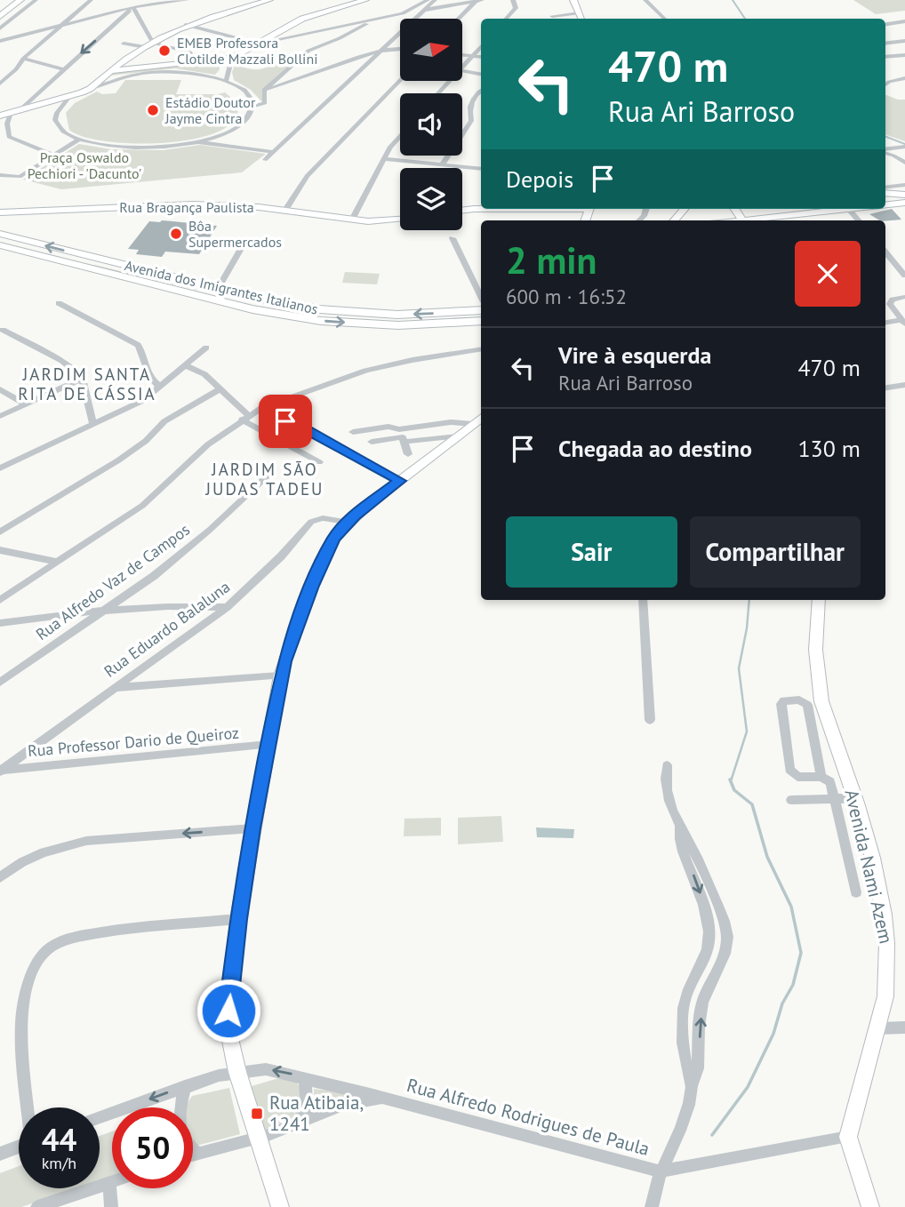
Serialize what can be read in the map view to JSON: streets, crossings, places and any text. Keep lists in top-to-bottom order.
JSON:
{
  "streets": {
    "main road": ["Avenida dos Imigrantes Italianos"],
    "street": [
      "Rua Bragança Paulista",
      "Rua Alfredo Vaz de Campos",
      "Rua Eduardo Balaluna",
      "Rua Professor Dario de Queiroz",
      "Avenida Nami Azem",
      "Rua Alfredo Rodrigues de Paula"
    ]
  },
  "crossings": [
    ["Rua Eduardo Balaluna", "Rua Professor Dario de Queiroz"],
    ["Avenida Nami Azem", "Rua Alfredo Rodrigues de Paula"]
  ],
  "districts": ["JARDIM SANTA RITA DE CÁSSIA", "JARDIM SÃO JUDAS TADEU"],
  "parks": ["Praça Oswaldo Pechiori - 'Dacunto'"],
  "places": {
    "other": ["EMEB Professora Clotilde Mazzali Bollini", "Estádio Doutor Jayme Cintra", "Bôa Supermercados"],
    "transit": ["Rua Atibaia, 1241"]
  },
  "north": "right",
  "page": {
    "turn": ["470 m", "Rua Ari Barroso"],
    "then": "Depois",
    "heading": ["2 min", "600 m · 16:52"],
    "list": [
      {
        "name": "Vire à esquerda",
        "note": "Rua Ari Barroso",
        "value": "470 m"
      },
      {
        "name": "Chegada ao destino",
        "value": "130 m"
      }
    ],
    "buttons": ["Sair", "Compartilhar"],
    "speed": "44 km/h",
    "limit": "50"
  }
}
